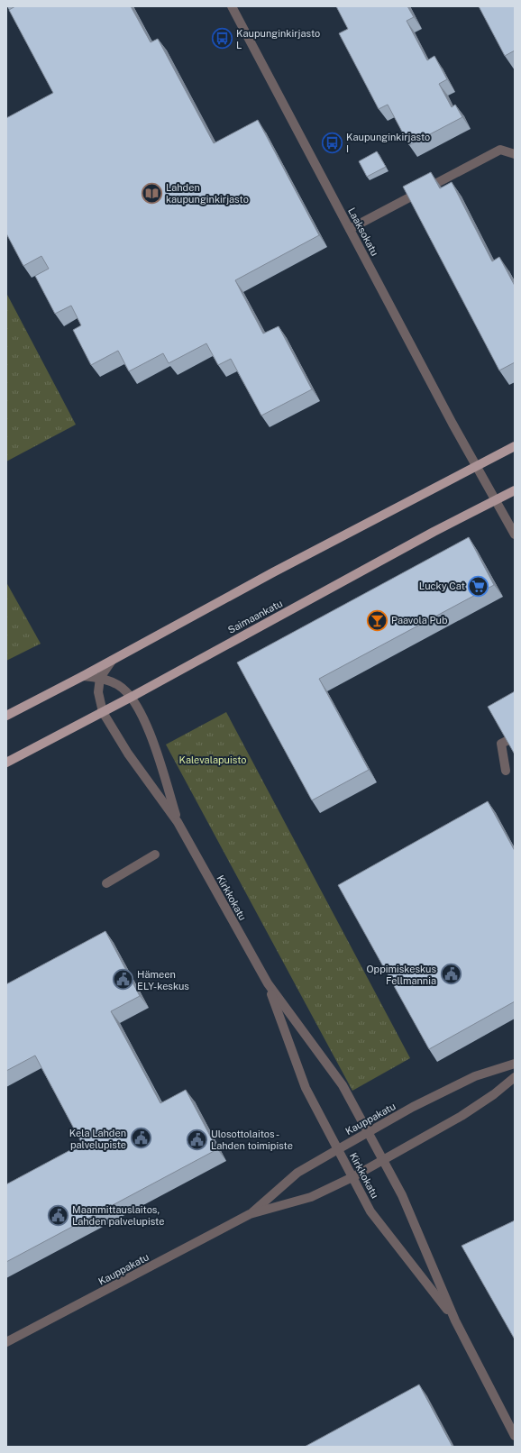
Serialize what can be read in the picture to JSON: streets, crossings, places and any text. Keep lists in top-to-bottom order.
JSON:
{
  "streets": {
    "main road": ["Saimaankatu"],
    "street": ["Laaksokatu", "Kirkkokatu", "Kauppakatu"]
  },
  "crossings": [
    ["Laaksokatu", "Saimaankatu"],
    ["Saimaankatu", "Kirkkokatu"],
    ["Kirkkokatu", "Kauppakatu"]
  ],
  "parks": ["Kalevalapuisto"],
  "places": {
    "bus stop": ["Kaupunginkirjasto L", "Kaupunginkirjasto I"],
    "library": ["Lahden kaupunginkirjasto"],
    "supermarket": ["Lucky Cat"],
    "bar": ["Paavola Pub"],
    "public building": [
      "Oppimiskeskus Fellmannia",
      "Hämeen ELY-keskus",
      "Kela Lahden palvelupiste",
      "Ulosottolaitos - Lahden toimipiste",
      "Maanmittauslaitos, Lahden palvelupiste"
    ]
  }
}
